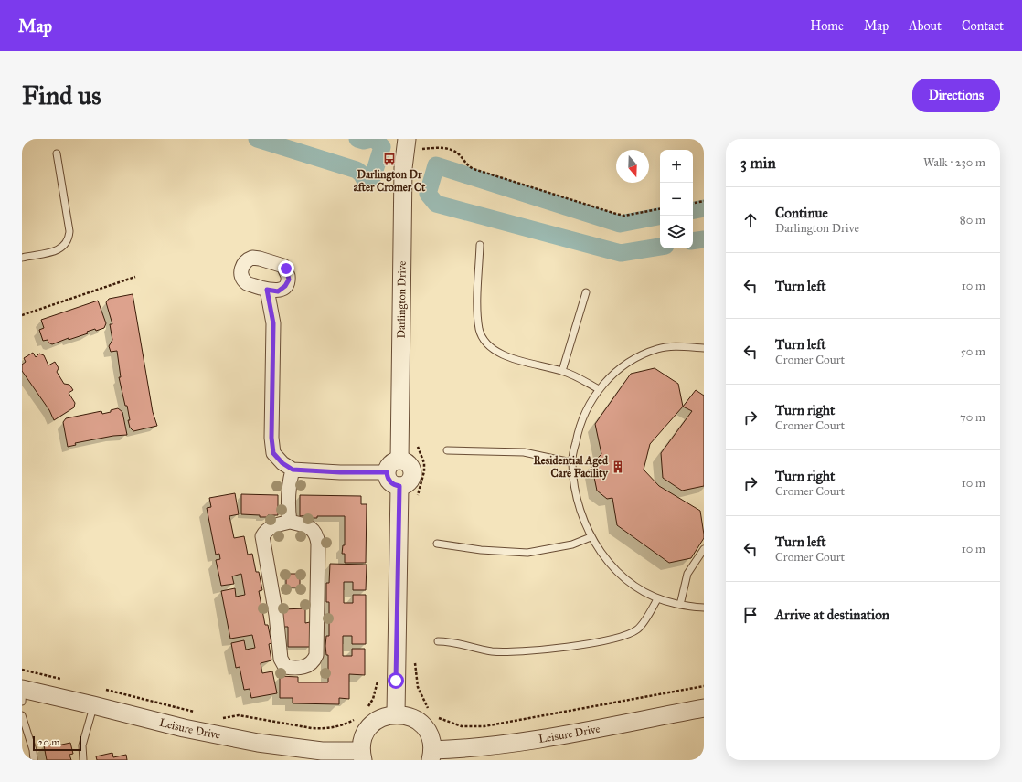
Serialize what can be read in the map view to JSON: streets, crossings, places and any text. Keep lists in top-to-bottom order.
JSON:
{
  "streets": {
    "street": ["Darlington Drive", "Leisure Drive"]
  },
  "places": {
    "bus stop": ["Darlington Dr after Cromer Ct"],
    "building": ["Residential Aged Care Facility"]
  },
  "scale_bar": "20 m",
  "north": "bottom",
  "page": {
    "header": "Map",
    "nav": [
      "Home",
      "Map",
      "About",
      "Contact"
    ],
    "buttons": "Directions",
    "title": "Find us",
    "heading": ["3 min", "Walk · 230 m"],
    "map_buttons": ["+", "−"],
    "list": [
      ["Continue", "Darlington Drive", "80 m"],
      ["Turn left", "10 m"],
      ["Turn left", "Cromer Court", "50 m"],
      ["Turn right", "Cromer Court", "70 m"],
      ["Turn right", "Cromer Court", "10 m"],
      ["Turn left", "Cromer Court", "10 m"],
      "Arrive at destination"
    ],
    "scale": "20 m"
  }
}
